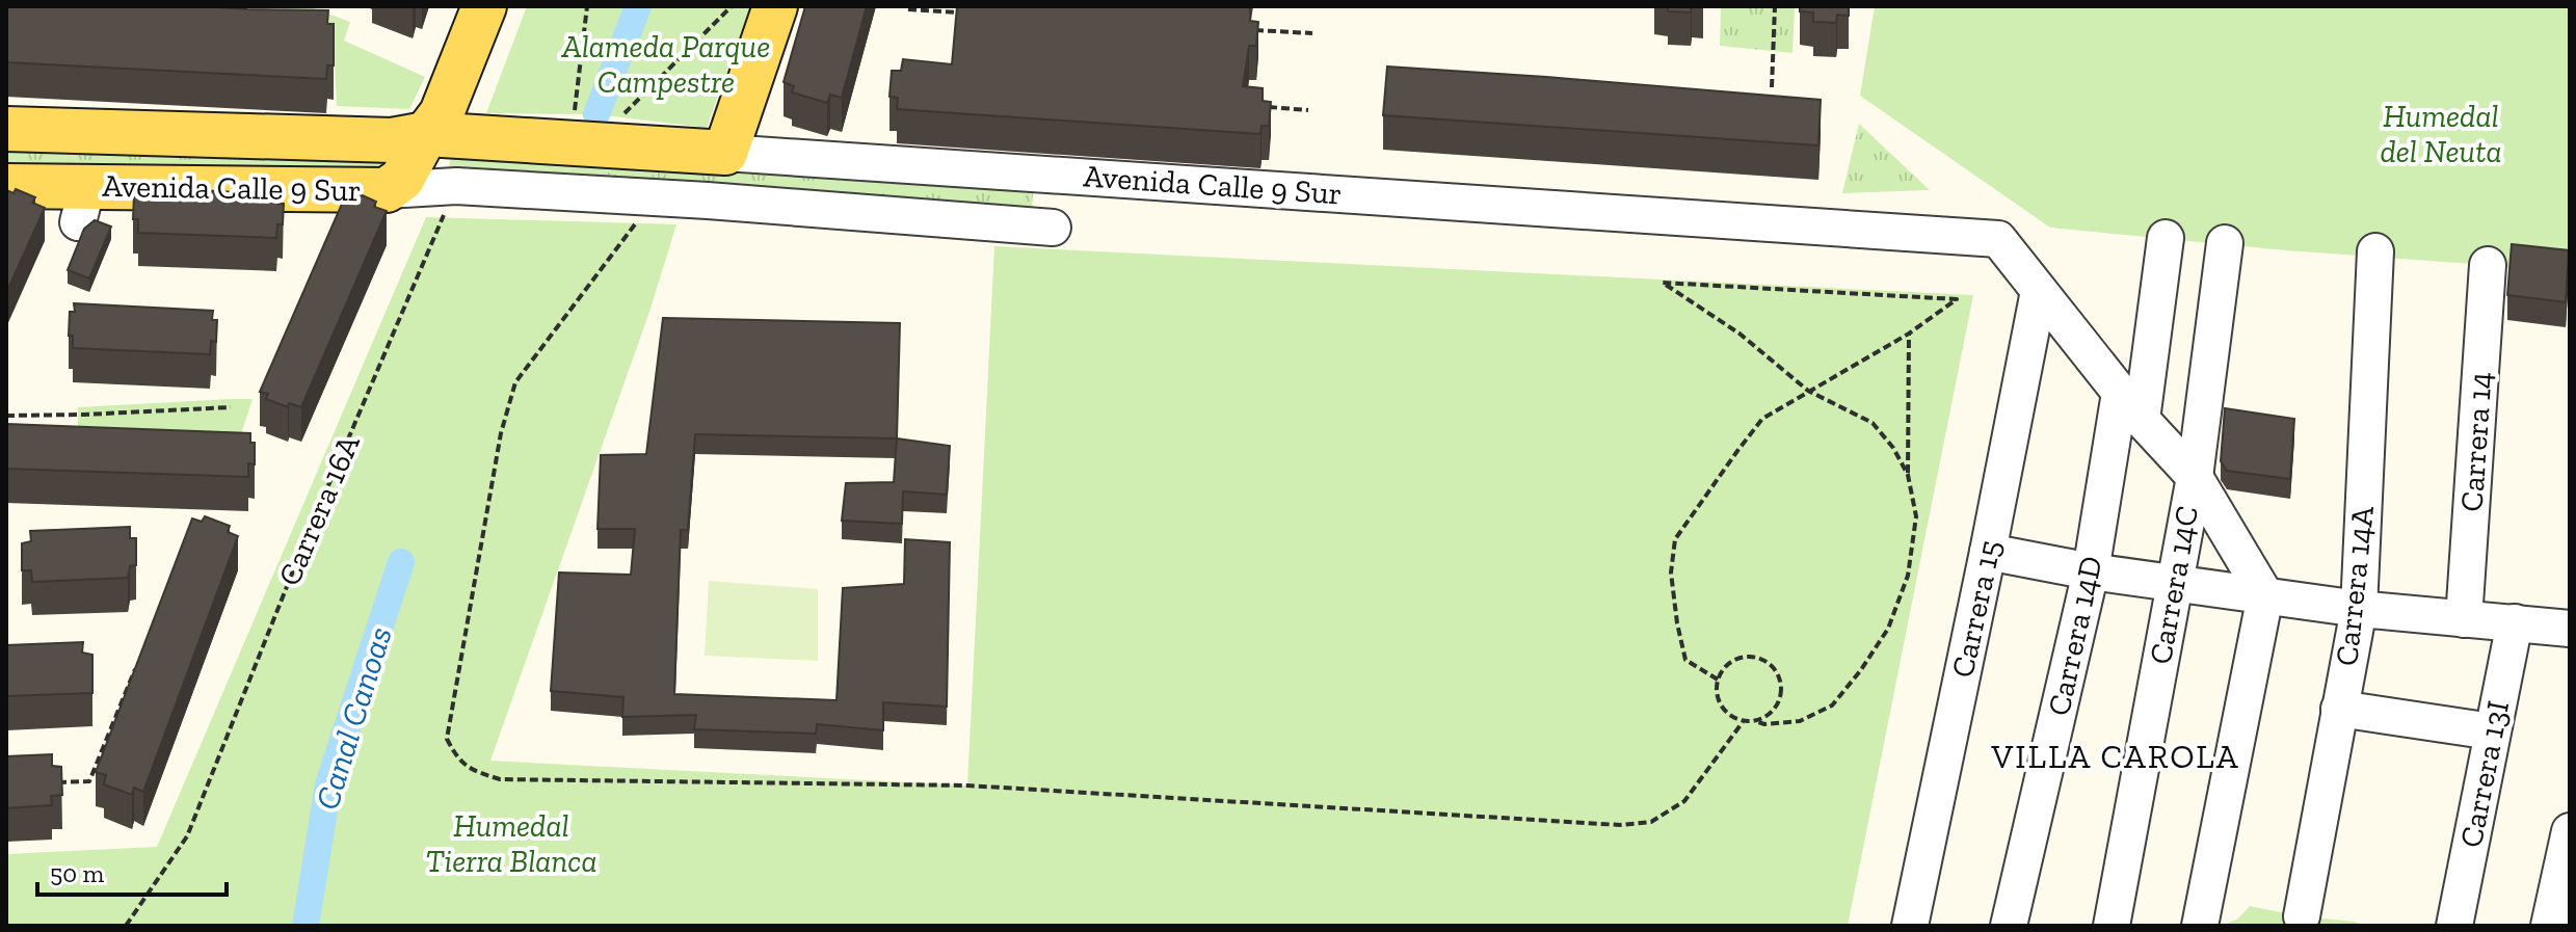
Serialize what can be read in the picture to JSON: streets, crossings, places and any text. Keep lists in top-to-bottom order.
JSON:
{
  "streets": {
    "main road": ["Avenida Calle 9 Sur"],
    "street": [
      "Carrera 14",
      "Carrera 14C",
      "Carrera 14A",
      "Carrera 15",
      "Carrera 14D",
      "Carrera 13I"
    ],
    "path": ["Carrera 16A"]
  },
  "crossings": [
    ["Avenida Calle 9 Sur", "Carrera 15"]
  ],
  "districts": ["VILLA CAROLA"],
  "water": ["Canal Canoas"],
  "parks": ["Alameda Parque Campestre", "Humedal del Neuta", "Humedal Tierra Blanca"],
  "scale_bar": "50 m"
}
